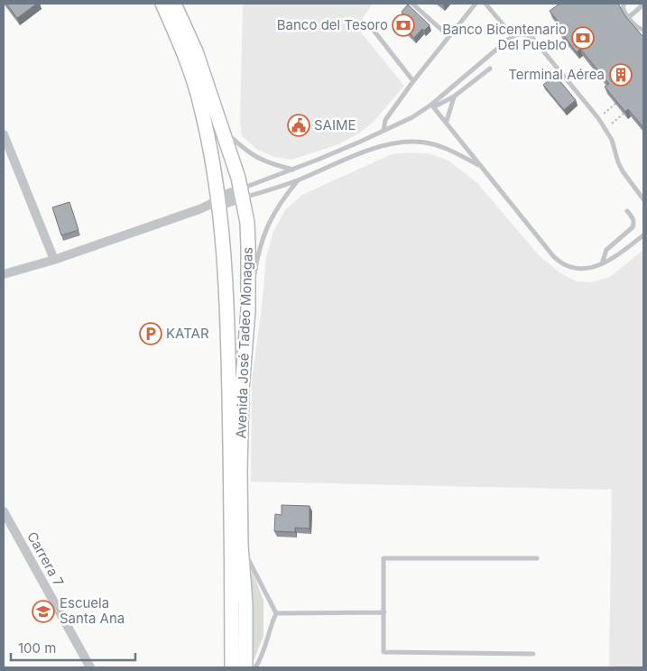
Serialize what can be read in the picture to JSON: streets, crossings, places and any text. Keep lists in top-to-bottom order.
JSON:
{
  "streets": {
    "main road": ["Avenida José Tadeo Monagas"],
    "street": ["Carrera 7"]
  },
  "places": {
    "bank": ["Banco del Tesoro", "Banco Bicentenario Del Pueblo"],
    "building": ["Terminal Aérea"],
    "public building": ["SAIME"],
    "parking": ["KATAR"],
    "school or university": ["Escuela Santa Ana"]
  },
  "scale_bar": "100 m"
}
